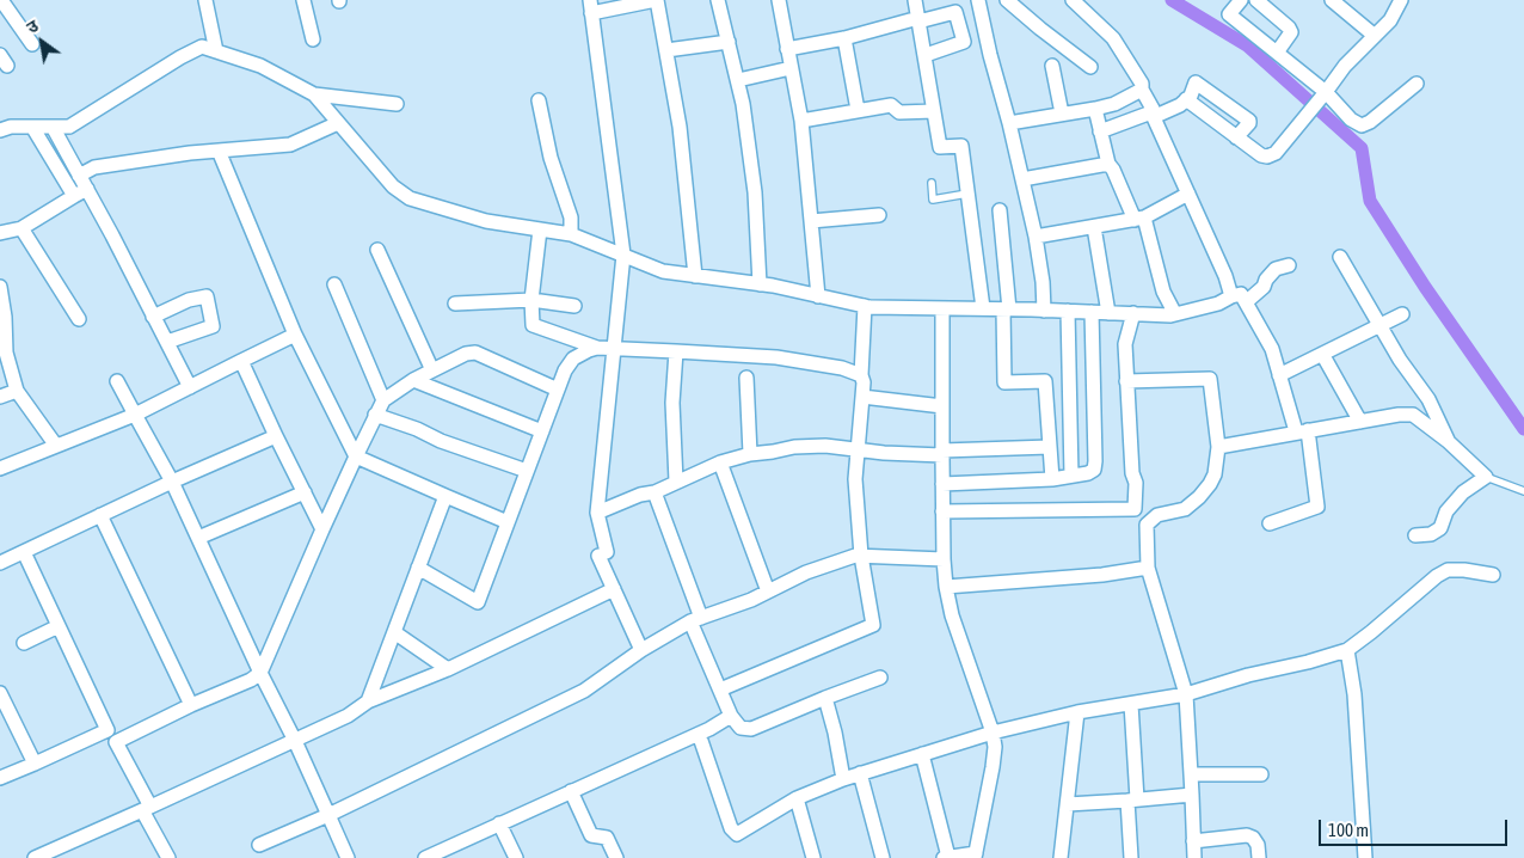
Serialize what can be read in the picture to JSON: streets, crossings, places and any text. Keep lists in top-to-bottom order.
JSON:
{
  "scale_bar": "100 m",
  "north": "top left"
}
